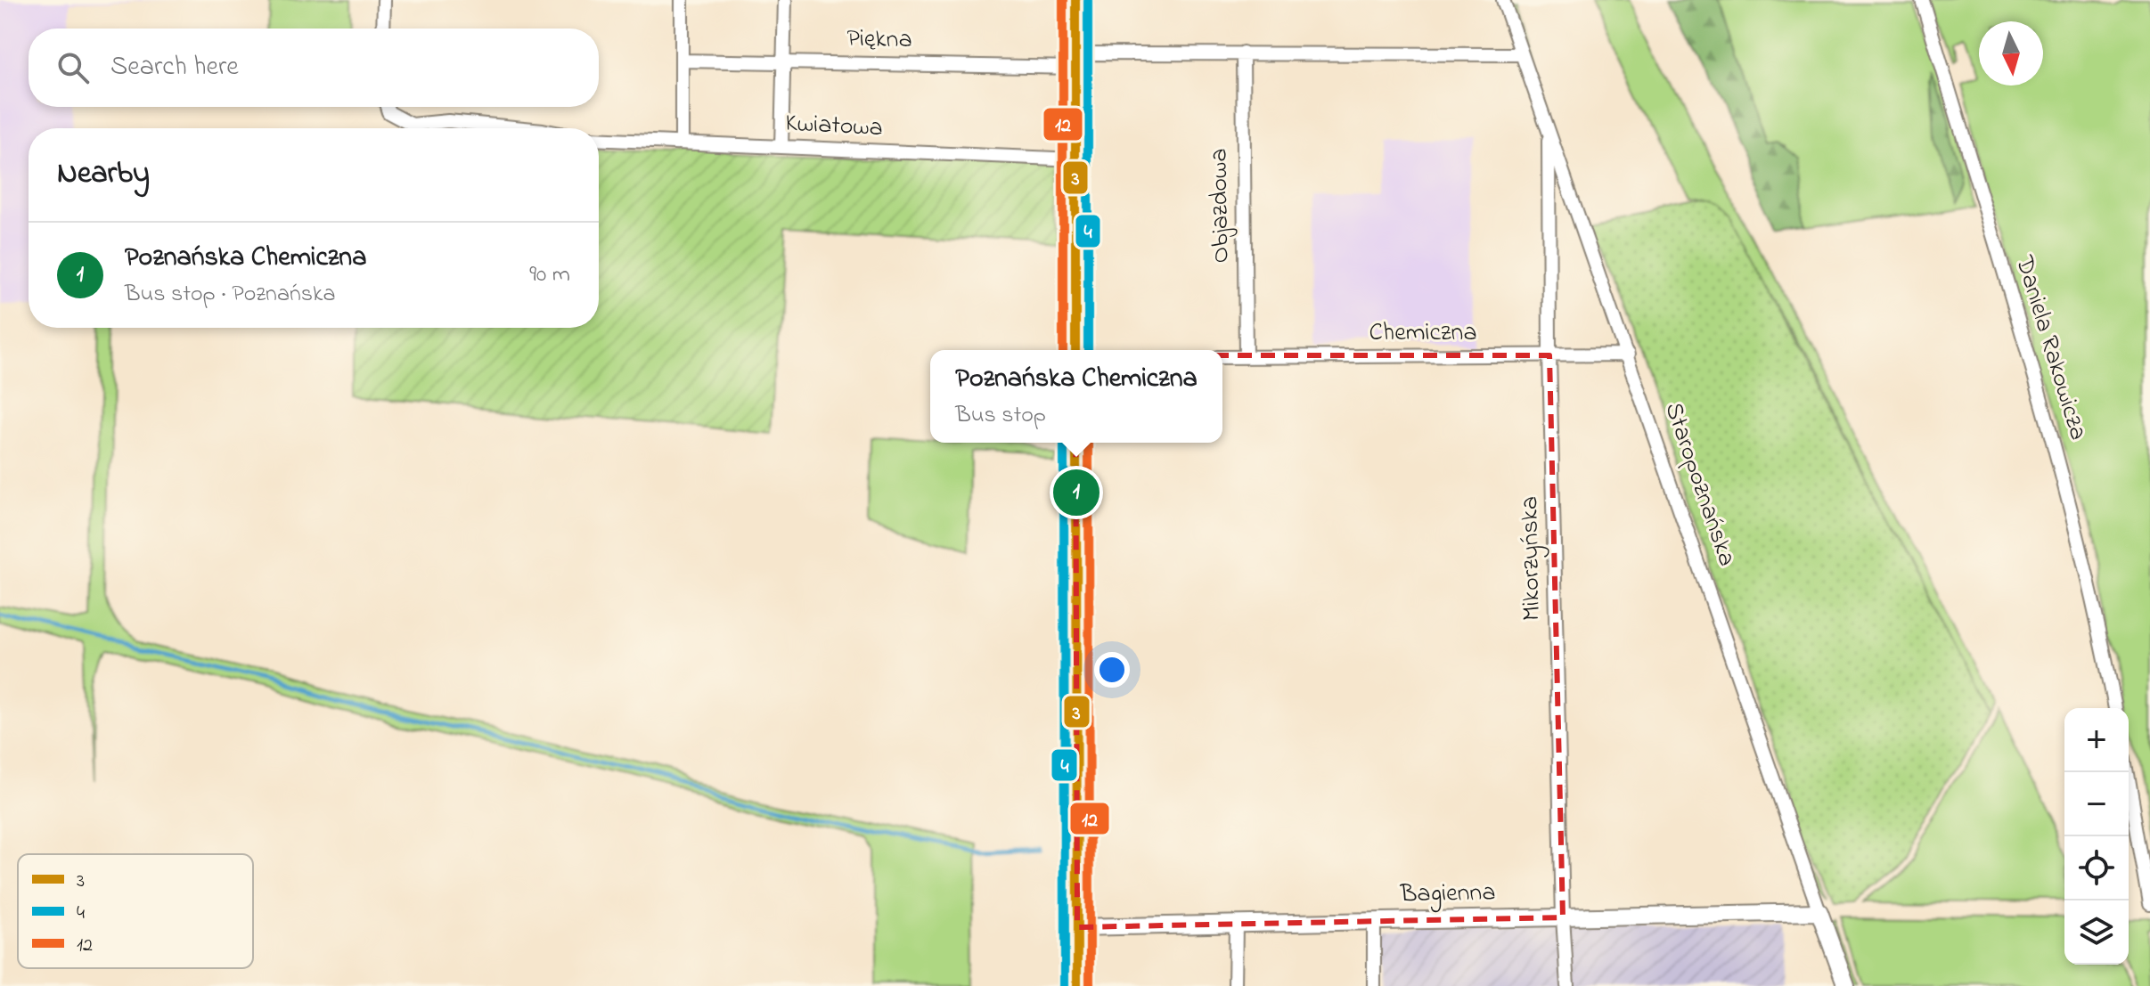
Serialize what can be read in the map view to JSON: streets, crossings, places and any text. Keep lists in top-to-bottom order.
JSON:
{
  "streets": {
    "main road": ["Staropoznańska", "Bagienna"],
    "street": [
      "Piękna",
      "Kwiatowa",
      "Objazdowa",
      "Chemiczna",
      "Daniela Rakowicza",
      "Mikorzyńska"
    ]
  },
  "crossings": [
    ["Objazdowa", "Chemiczna"],
    ["Chemiczna", "Staropoznańska"],
    ["Chemiczna", "Mikorzyńska"],
    ["Staropoznańska", "Mikorzyńska"],
    ["Staropoznańska", "Bagienna"],
    ["Mikorzyńska", "Bagienna"]
  ],
  "lines": ["transit line 3", "transit line 4", "transit line 12"],
  "legend": ["3", "4", "12"],
  "north": "bottom",
  "page": {
    "search": "Search here",
    "heading": "Nearby",
    "list": [
      {
        "mark": "1",
        "name": "Poznańska Chemiczna",
        "note": "Bus stop · Poznańska",
        "value": "90 m"
      }
    ],
    "popup": ["Poznańska Chemiczna", "Bus stop"],
    "pins": "1",
    "map_buttons": ["+", "−"]
  }
}
